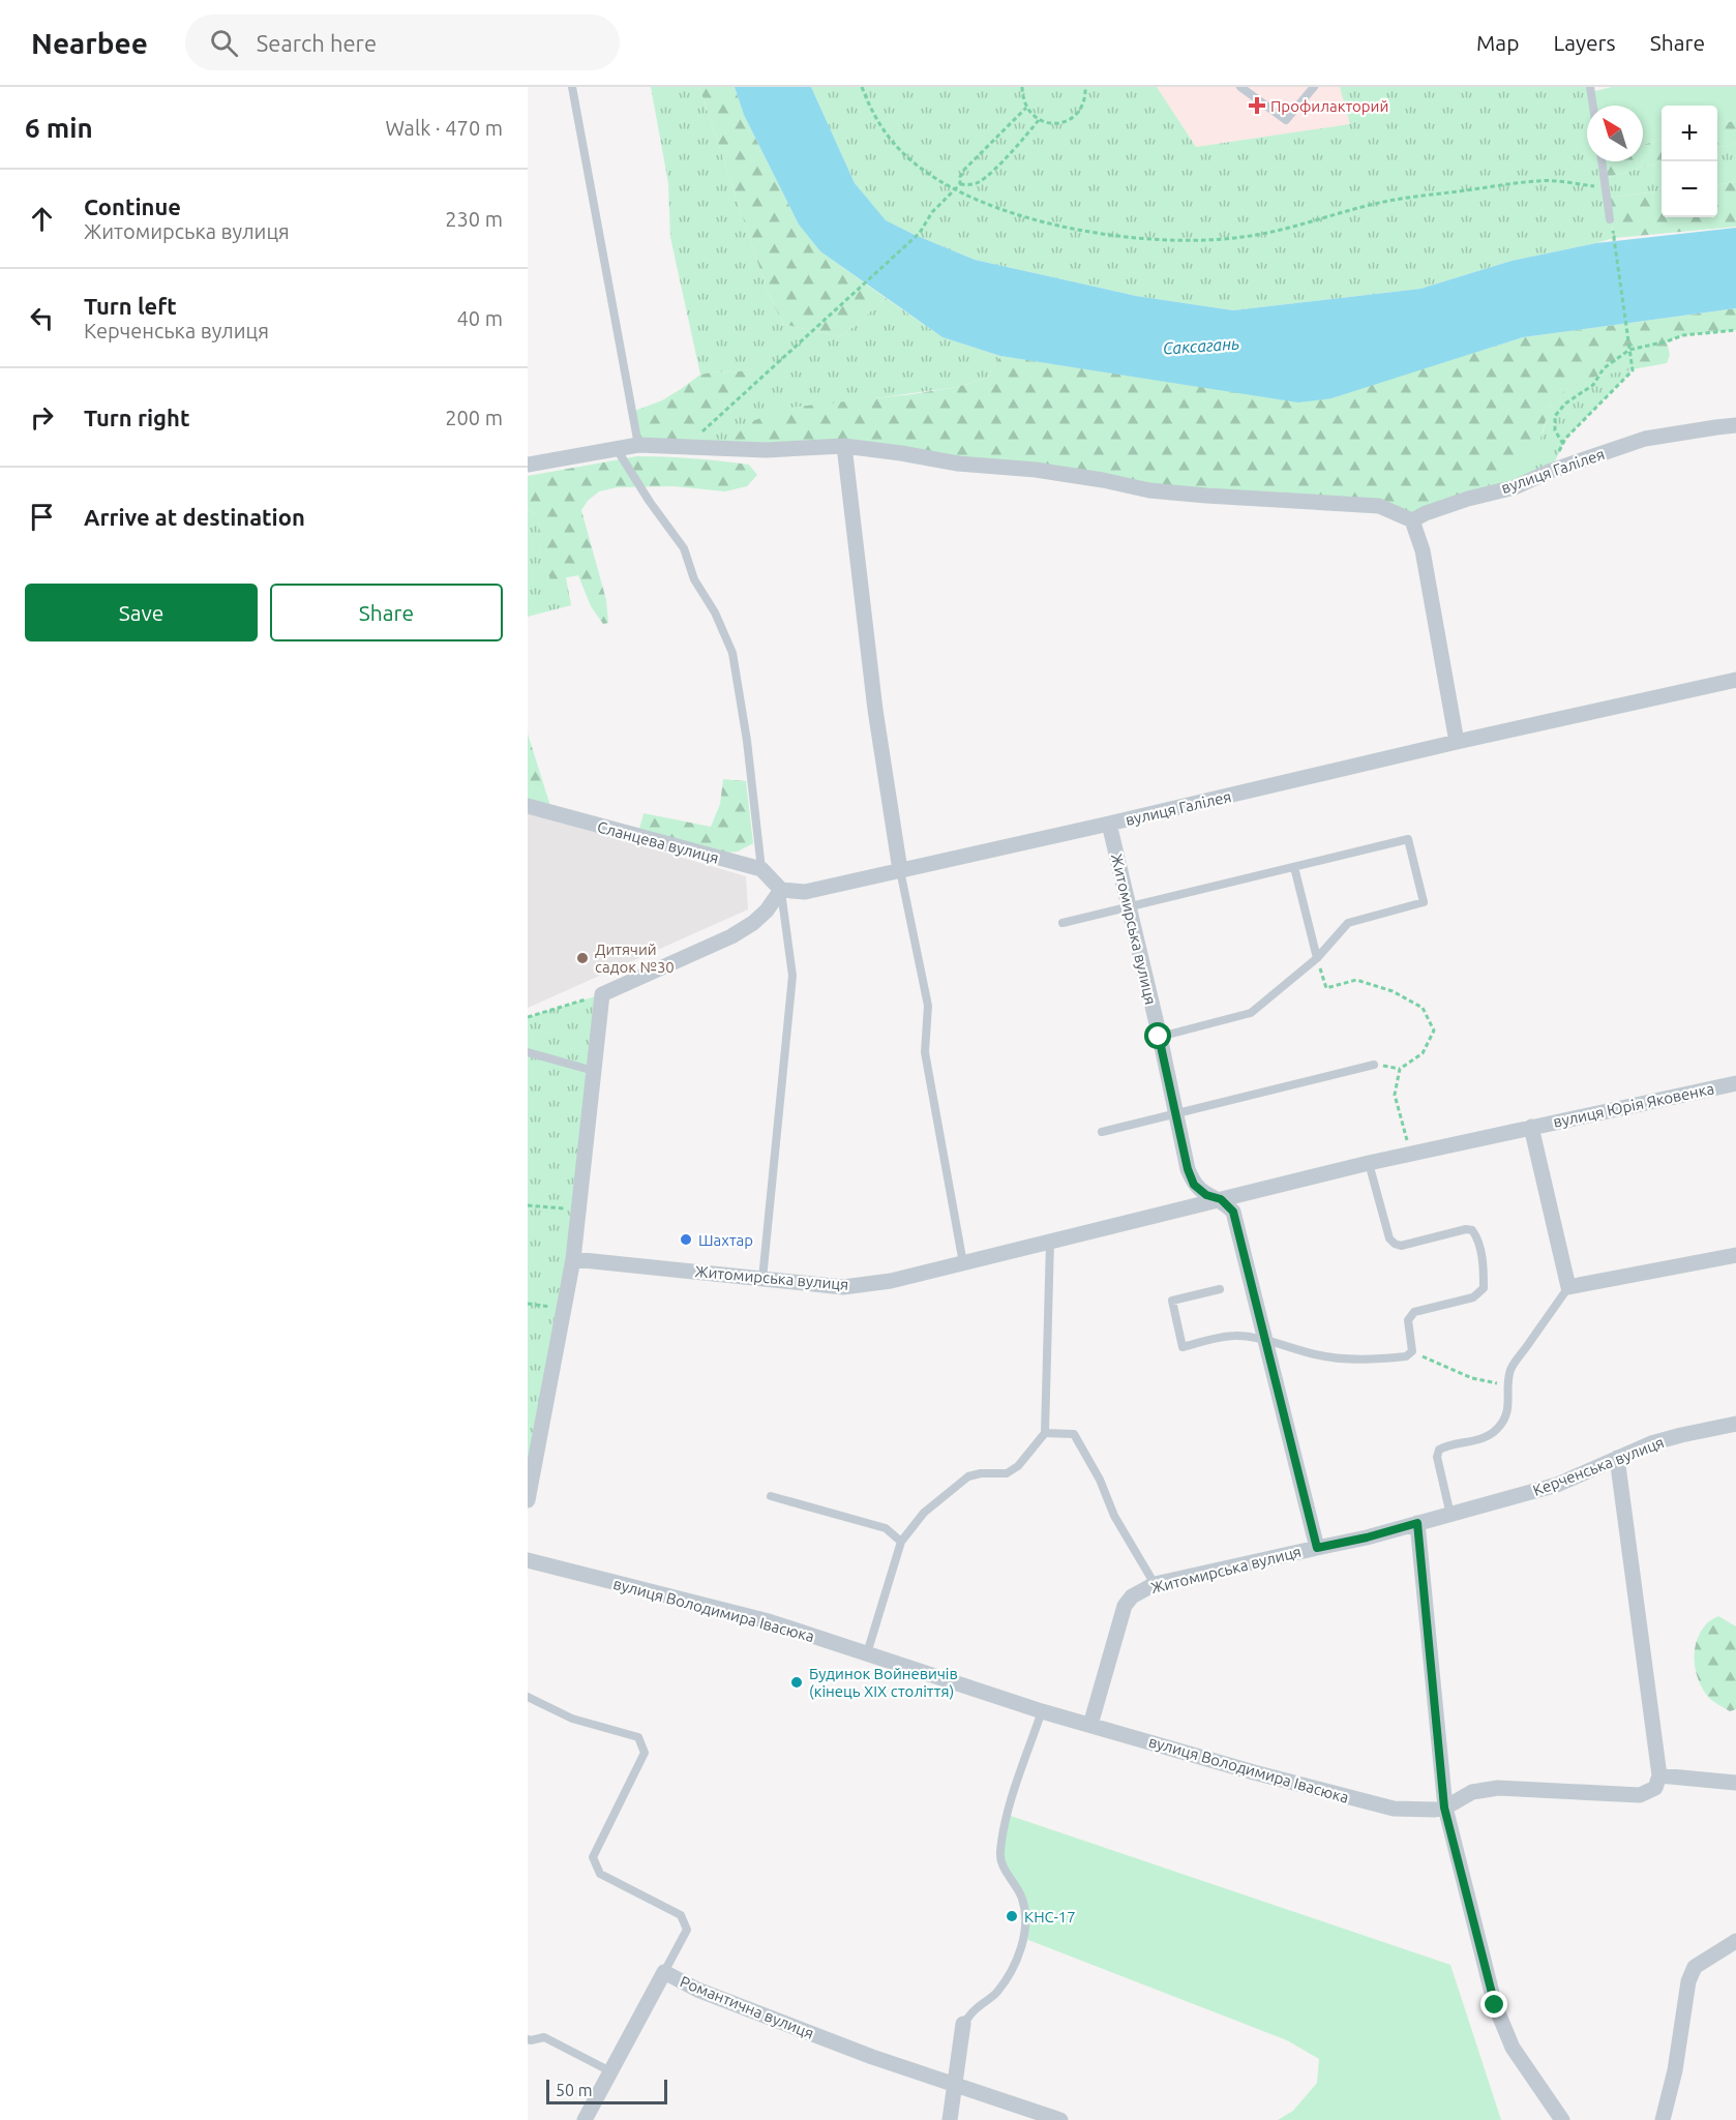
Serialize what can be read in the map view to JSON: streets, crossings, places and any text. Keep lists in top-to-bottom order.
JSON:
{
  "streets": {
    "street": [
      "вулиця Галілея",
      "Сланцева вулиця",
      "Житомирська вулиця",
      "вулиця Юрія Яковенка",
      "Керченська вулиця",
      "вулиця Володимира Івасюка",
      "Романтична вулиця"
    ]
  },
  "crossings": [
    ["вулиця Галілея", "Житомирська вулиця"],
    ["Житомирська вулиця", "вулиця Юрія Яковенка"],
    ["Житомирська вулиця", "Керченська вулиця"],
    ["Житомирська вулиця", "вулиця Володимира Івасюка"]
  ],
  "water": ["Саксагань"],
  "places": {
    "health": ["Профилакторий"],
    "other": [
      "Дитячий садок №30",
      "Шахтар",
      "Будинок Войневичів (кінець ХІХ століття)",
      "КНС-17"
    ]
  },
  "scale_bar": "50 m",
  "north": "top left",
  "page": {
    "header": "Nearbee",
    "search": "Search here",
    "nav": ["Map", "Layers", "Share"],
    "heading": ["6 min", "Walk · 470 m"],
    "map_buttons": ["+", "−"],
    "list": [
      ["Continue", "Житомирська вулиця", "230 m"],
      ["Turn left", "Керченська вулиця", "40 m"],
      ["Turn right", "200 m"],
      "Arrive at destination"
    ],
    "buttons": ["Save", "Share"],
    "scale": "50 m"
  }
}
